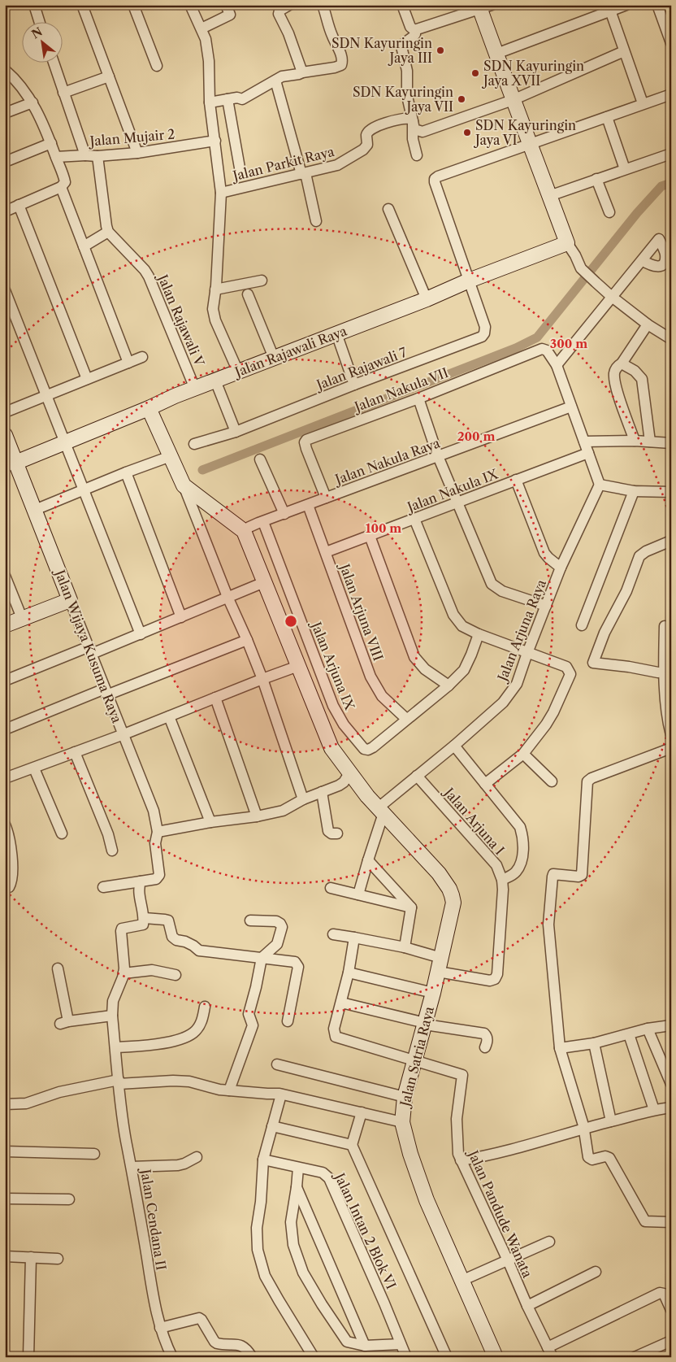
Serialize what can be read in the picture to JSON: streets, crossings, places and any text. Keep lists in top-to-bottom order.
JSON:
{
  "streets": {
    "street": [
      "Jalan Mujair 2",
      "Jalan Parkit Raya",
      "Jalan Rajawali V",
      "Jalan Rajawali Raya",
      "Jalan Rajawali 7",
      "Jalan Nakula VII",
      "Jalan Nakula Raya",
      "Jalan Nakula IX",
      "Jalan Arjuna VIII",
      "Jalan Arjuna Raya",
      "Jalan Wijaya Kusuma Raya",
      "Jalan Arjuna IX",
      "Jalan Arjuna I",
      "Jalan Satria Raya",
      "Jalan Pandude Wanata",
      "Jalan Cendana II",
      "Jalan Intan 2 Blok VI"
    ]
  },
  "crossings": [
    ["Jalan Rajawali V", "Jalan Rajawali Raya"],
    ["Jalan Rajawali Raya", "Jalan Rajawali 7"],
    ["Jalan Rajawali Raya", "Jalan Wijaya Kusuma Raya"],
    ["Jalan Nakula VII", "Jalan Nakula Raya"],
    ["Jalan Nakula Raya", "Jalan Arjuna VIII"],
    ["Jalan Nakula Raya", "Jalan Arjuna IX"],
    ["Jalan Nakula Raya", "Jalan Satria Raya"],
    ["Jalan Nakula IX", "Jalan Arjuna VIII"],
    ["Jalan Arjuna VIII", "Jalan Arjuna IX"],
    ["Jalan Arjuna Raya", "Jalan Arjuna I"],
    ["Jalan Arjuna Raya", "Jalan Satria Raya"],
    ["Jalan Arjuna IX", "Jalan Satria Raya"],
    ["Jalan Arjuna I", "Jalan Satria Raya"],
    ["Jalan Satria Raya", "Jalan Pandude Wanata"]
  ],
  "places": [
    "SDN Kayuringin Jaya III",
    "SDN Kayuringin Jaya XVII",
    "SDN Kayuringin Jaya VII",
    "SDN Kayuringin Jaya VI"
  ],
  "north": "top left",
  "rings": ["300 m", "200 m", "100 m"]
}
